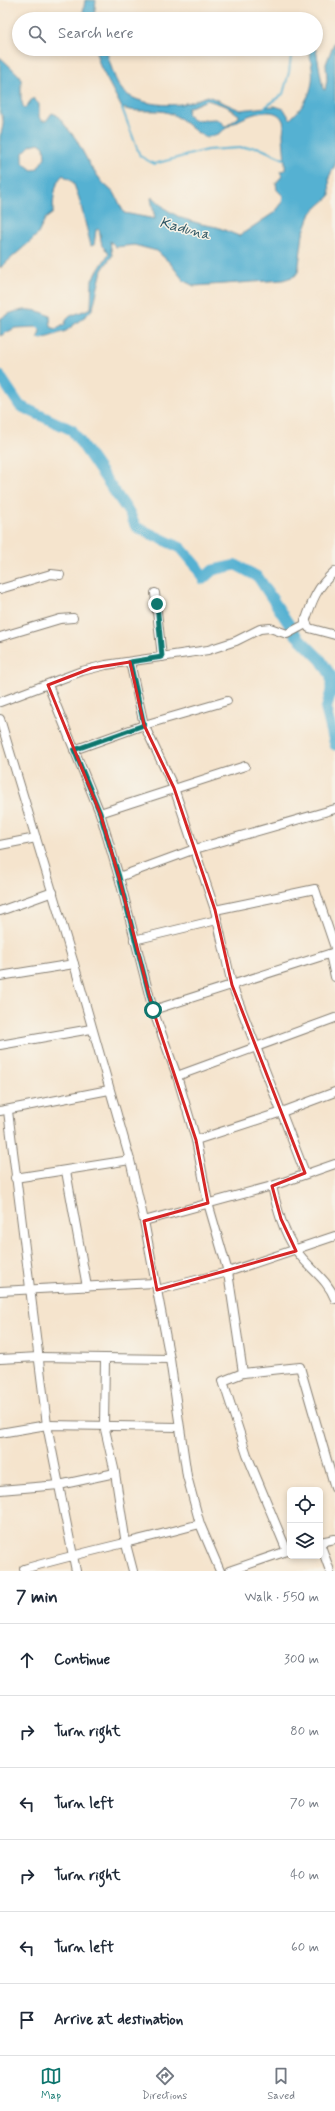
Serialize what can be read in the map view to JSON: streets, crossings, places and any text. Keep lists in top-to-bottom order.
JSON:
{
  "water": ["Kaduna"],
  "page": {
    "search": "Search here",
    "heading": ["7 min", "Walk · 550 m"],
    "list": [
      ["Continue", "300 m"],
      ["Turn right", "80 m"],
      ["Turn left", "70 m"],
      ["Turn right", "40 m"],
      ["Turn left", "60 m"],
      "Arrive at destination"
    ],
    "nav": ["Map", "Directions", "Saved"]
  }
}
